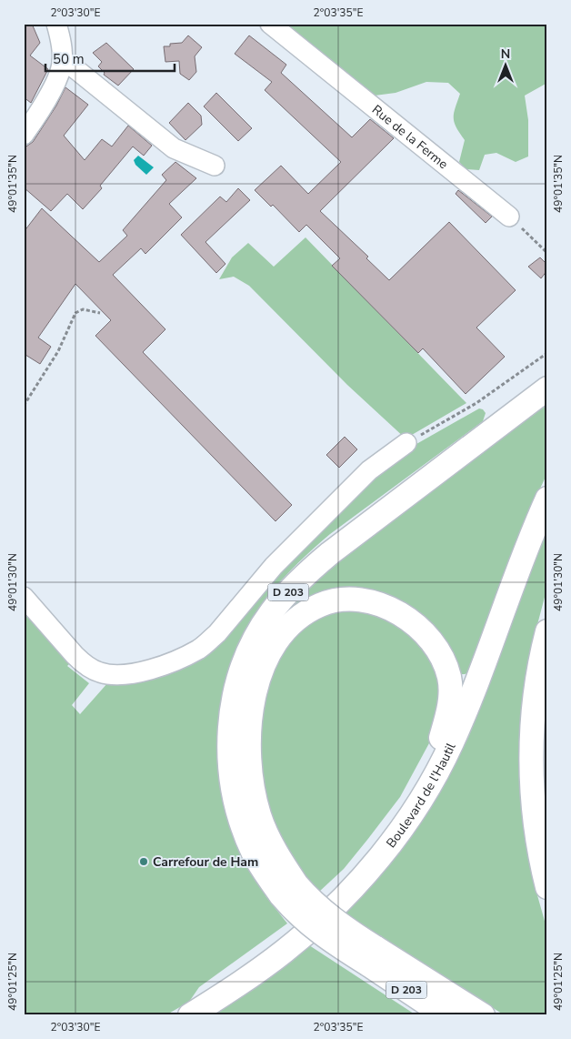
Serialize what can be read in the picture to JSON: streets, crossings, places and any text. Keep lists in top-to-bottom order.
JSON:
{
  "streets": {
    "main road": ["D 203", "Boulevard de l'Hautil"],
    "street": ["Rue de la Ferme"]
  },
  "crossings": [
    ["D 203", "Boulevard de l'Hautil"]
  ],
  "places": ["Carrefour de Ham"],
  "scale_bar": "50 m",
  "north": "top",
  "coordinates": [
    "2°03'30\"E",
    "2°03'35\"E",
    "49°01'35\"N",
    "49°01'30\"N",
    "49°01'25\"N"
  ]
}
